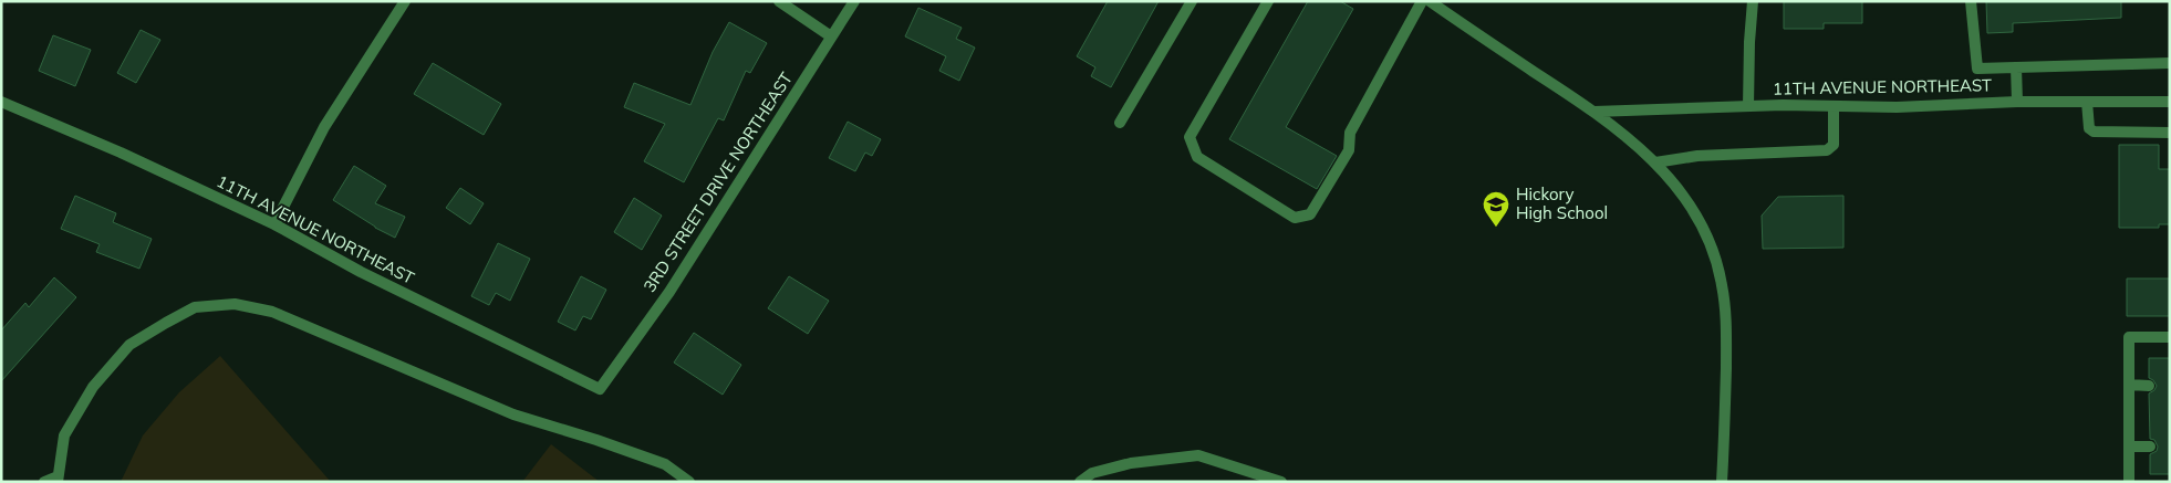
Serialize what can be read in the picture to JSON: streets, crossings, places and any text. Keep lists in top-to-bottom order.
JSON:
{
  "streets": {
    "street": ["11TH AVENUE NORTHEAST", "3RD STREET DRIVE NORTHEAST"]
  },
  "crossings": [
    ["11TH AVENUE NORTHEAST", "3RD STREET DRIVE NORTHEAST"]
  ],
  "places": {
    "school or university": ["Hickory High School"]
  }
}
